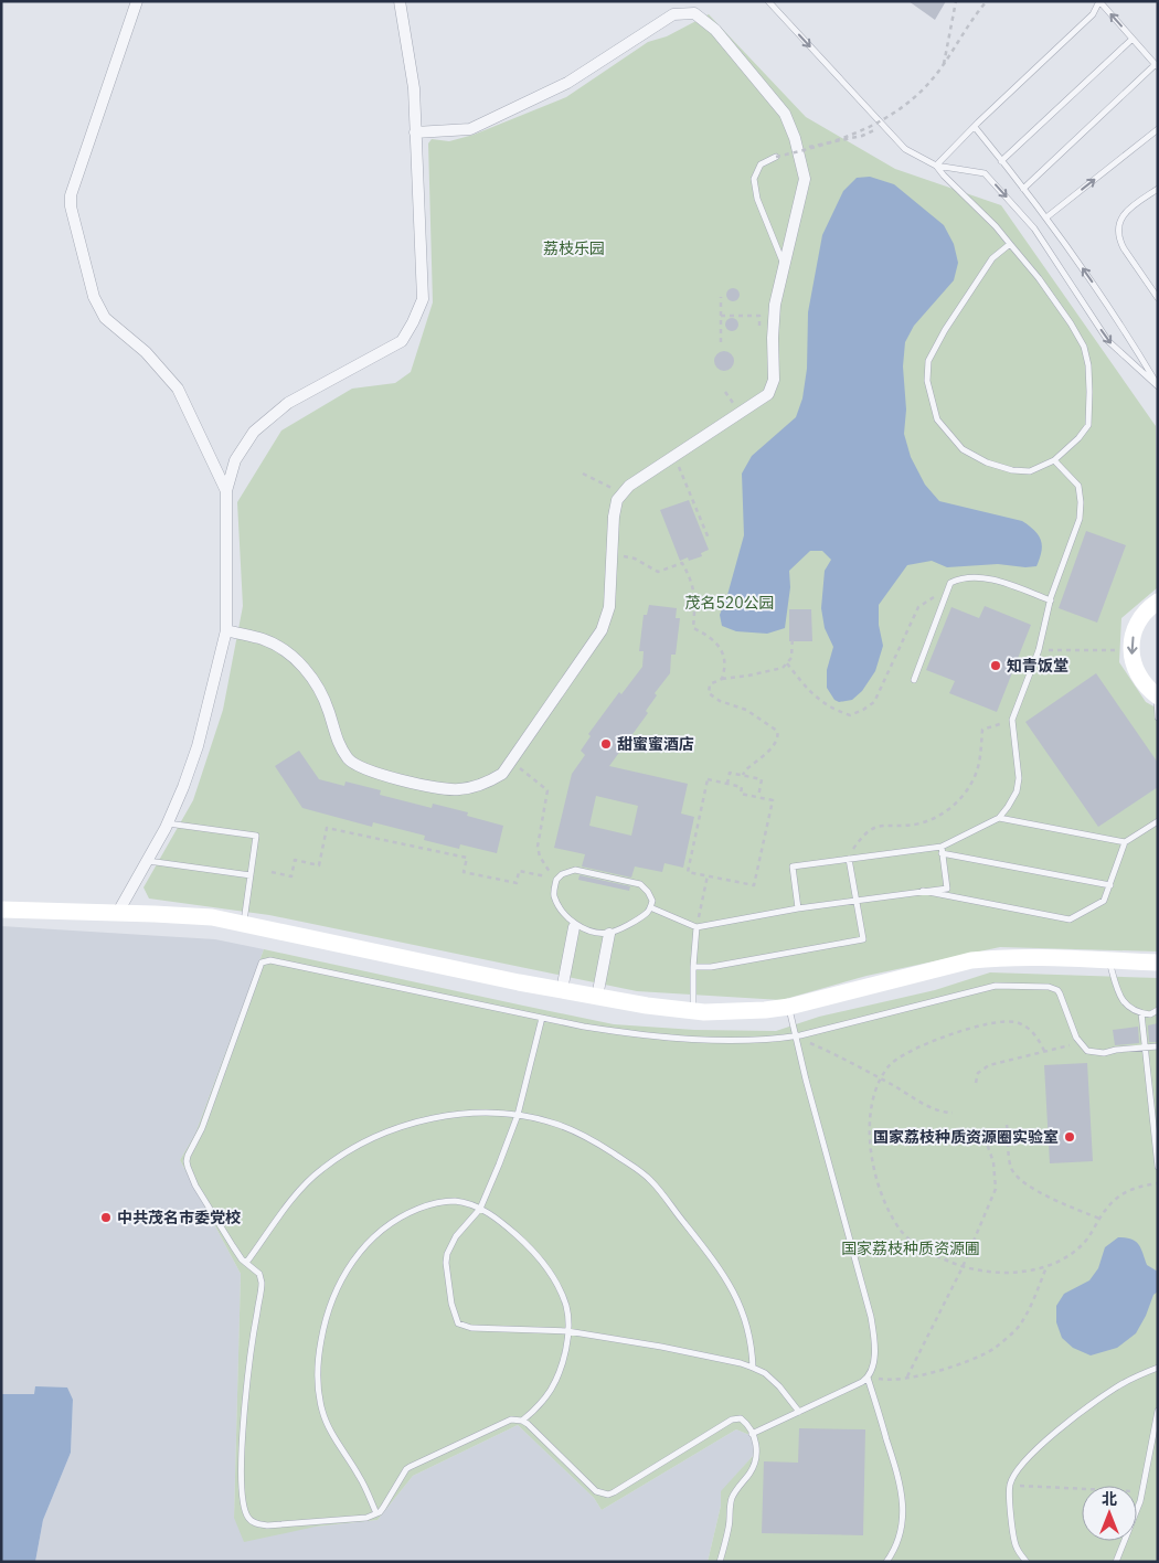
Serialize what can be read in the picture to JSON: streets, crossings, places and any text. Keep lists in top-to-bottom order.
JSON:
{
  "parks": ["荔枝乐园", "茂名520公园", "国家荔枝种质资源圃"],
  "places": [
    "知青饭堂",
    "甜蜜蜜酒店",
    "国家荔枝种质资源圈实验室",
    "中共茂名市委党校"
  ],
  "north": "top"
}
